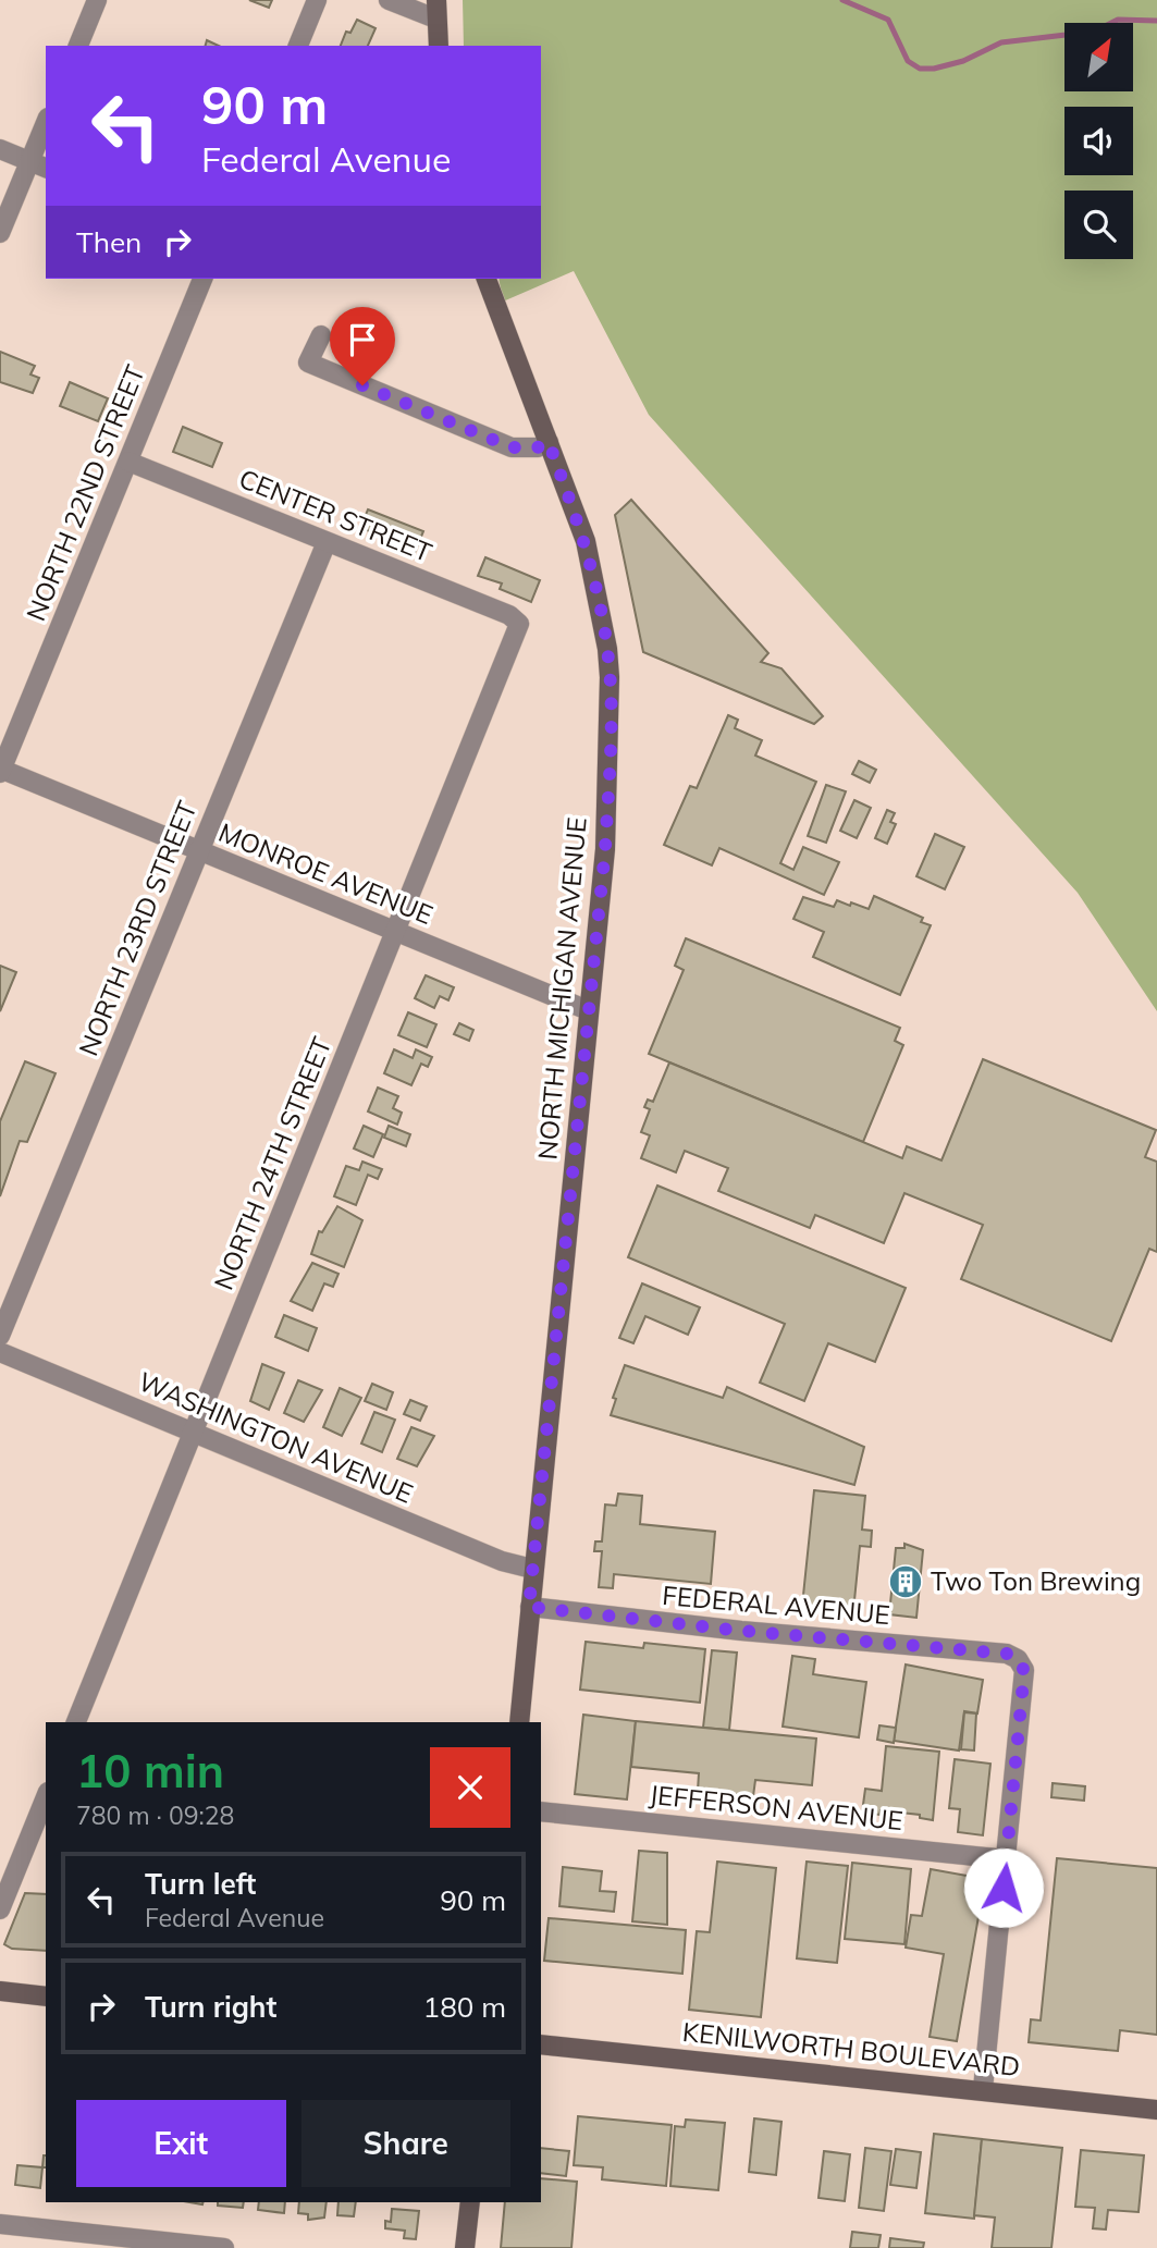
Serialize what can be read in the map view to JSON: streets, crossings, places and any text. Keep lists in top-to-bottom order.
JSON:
{
  "streets": {
    "street": [
      "NORTH 22ND STREET",
      "CENTER STREET",
      "MONROE AVENUE",
      "NORTH 23RD STREET",
      "NORTH MICHIGAN AVENUE",
      "NORTH 24TH STREET",
      "WASHINGTON AVENUE",
      "FEDERAL AVENUE",
      "JEFFERSON AVENUE",
      "KENILWORTH BOULEVARD"
    ]
  },
  "crossings": [
    ["NORTH 22ND STREET", "CENTER STREET"],
    ["NORTH 22ND STREET", "MONROE AVENUE"],
    ["CENTER STREET", "NORTH 23RD STREET"],
    ["CENTER STREET", "NORTH 24TH STREET"],
    ["MONROE AVENUE", "NORTH 23RD STREET"],
    ["MONROE AVENUE", "NORTH MICHIGAN AVENUE"],
    ["MONROE AVENUE", "NORTH 24TH STREET"],
    ["NORTH MICHIGAN AVENUE", "WASHINGTON AVENUE"],
    ["NORTH MICHIGAN AVENUE", "FEDERAL AVENUE"],
    ["NORTH 24TH STREET", "WASHINGTON AVENUE"],
    ["FEDERAL AVENUE", "JEFFERSON AVENUE"]
  ],
  "places": {
    "building": ["Two Ton Brewing"]
  },
  "north": "top right",
  "page": {
    "turn": ["90 m", "Federal Avenue"],
    "then": "Then",
    "heading": ["10 min", "780 m · 09:28"],
    "list": [
      {
        "name": "Turn left",
        "note": "Federal Avenue",
        "value": "90 m"
      },
      {
        "name": "Turn right",
        "value": "180 m"
      }
    ],
    "buttons": ["Exit", "Share"]
  }
}
